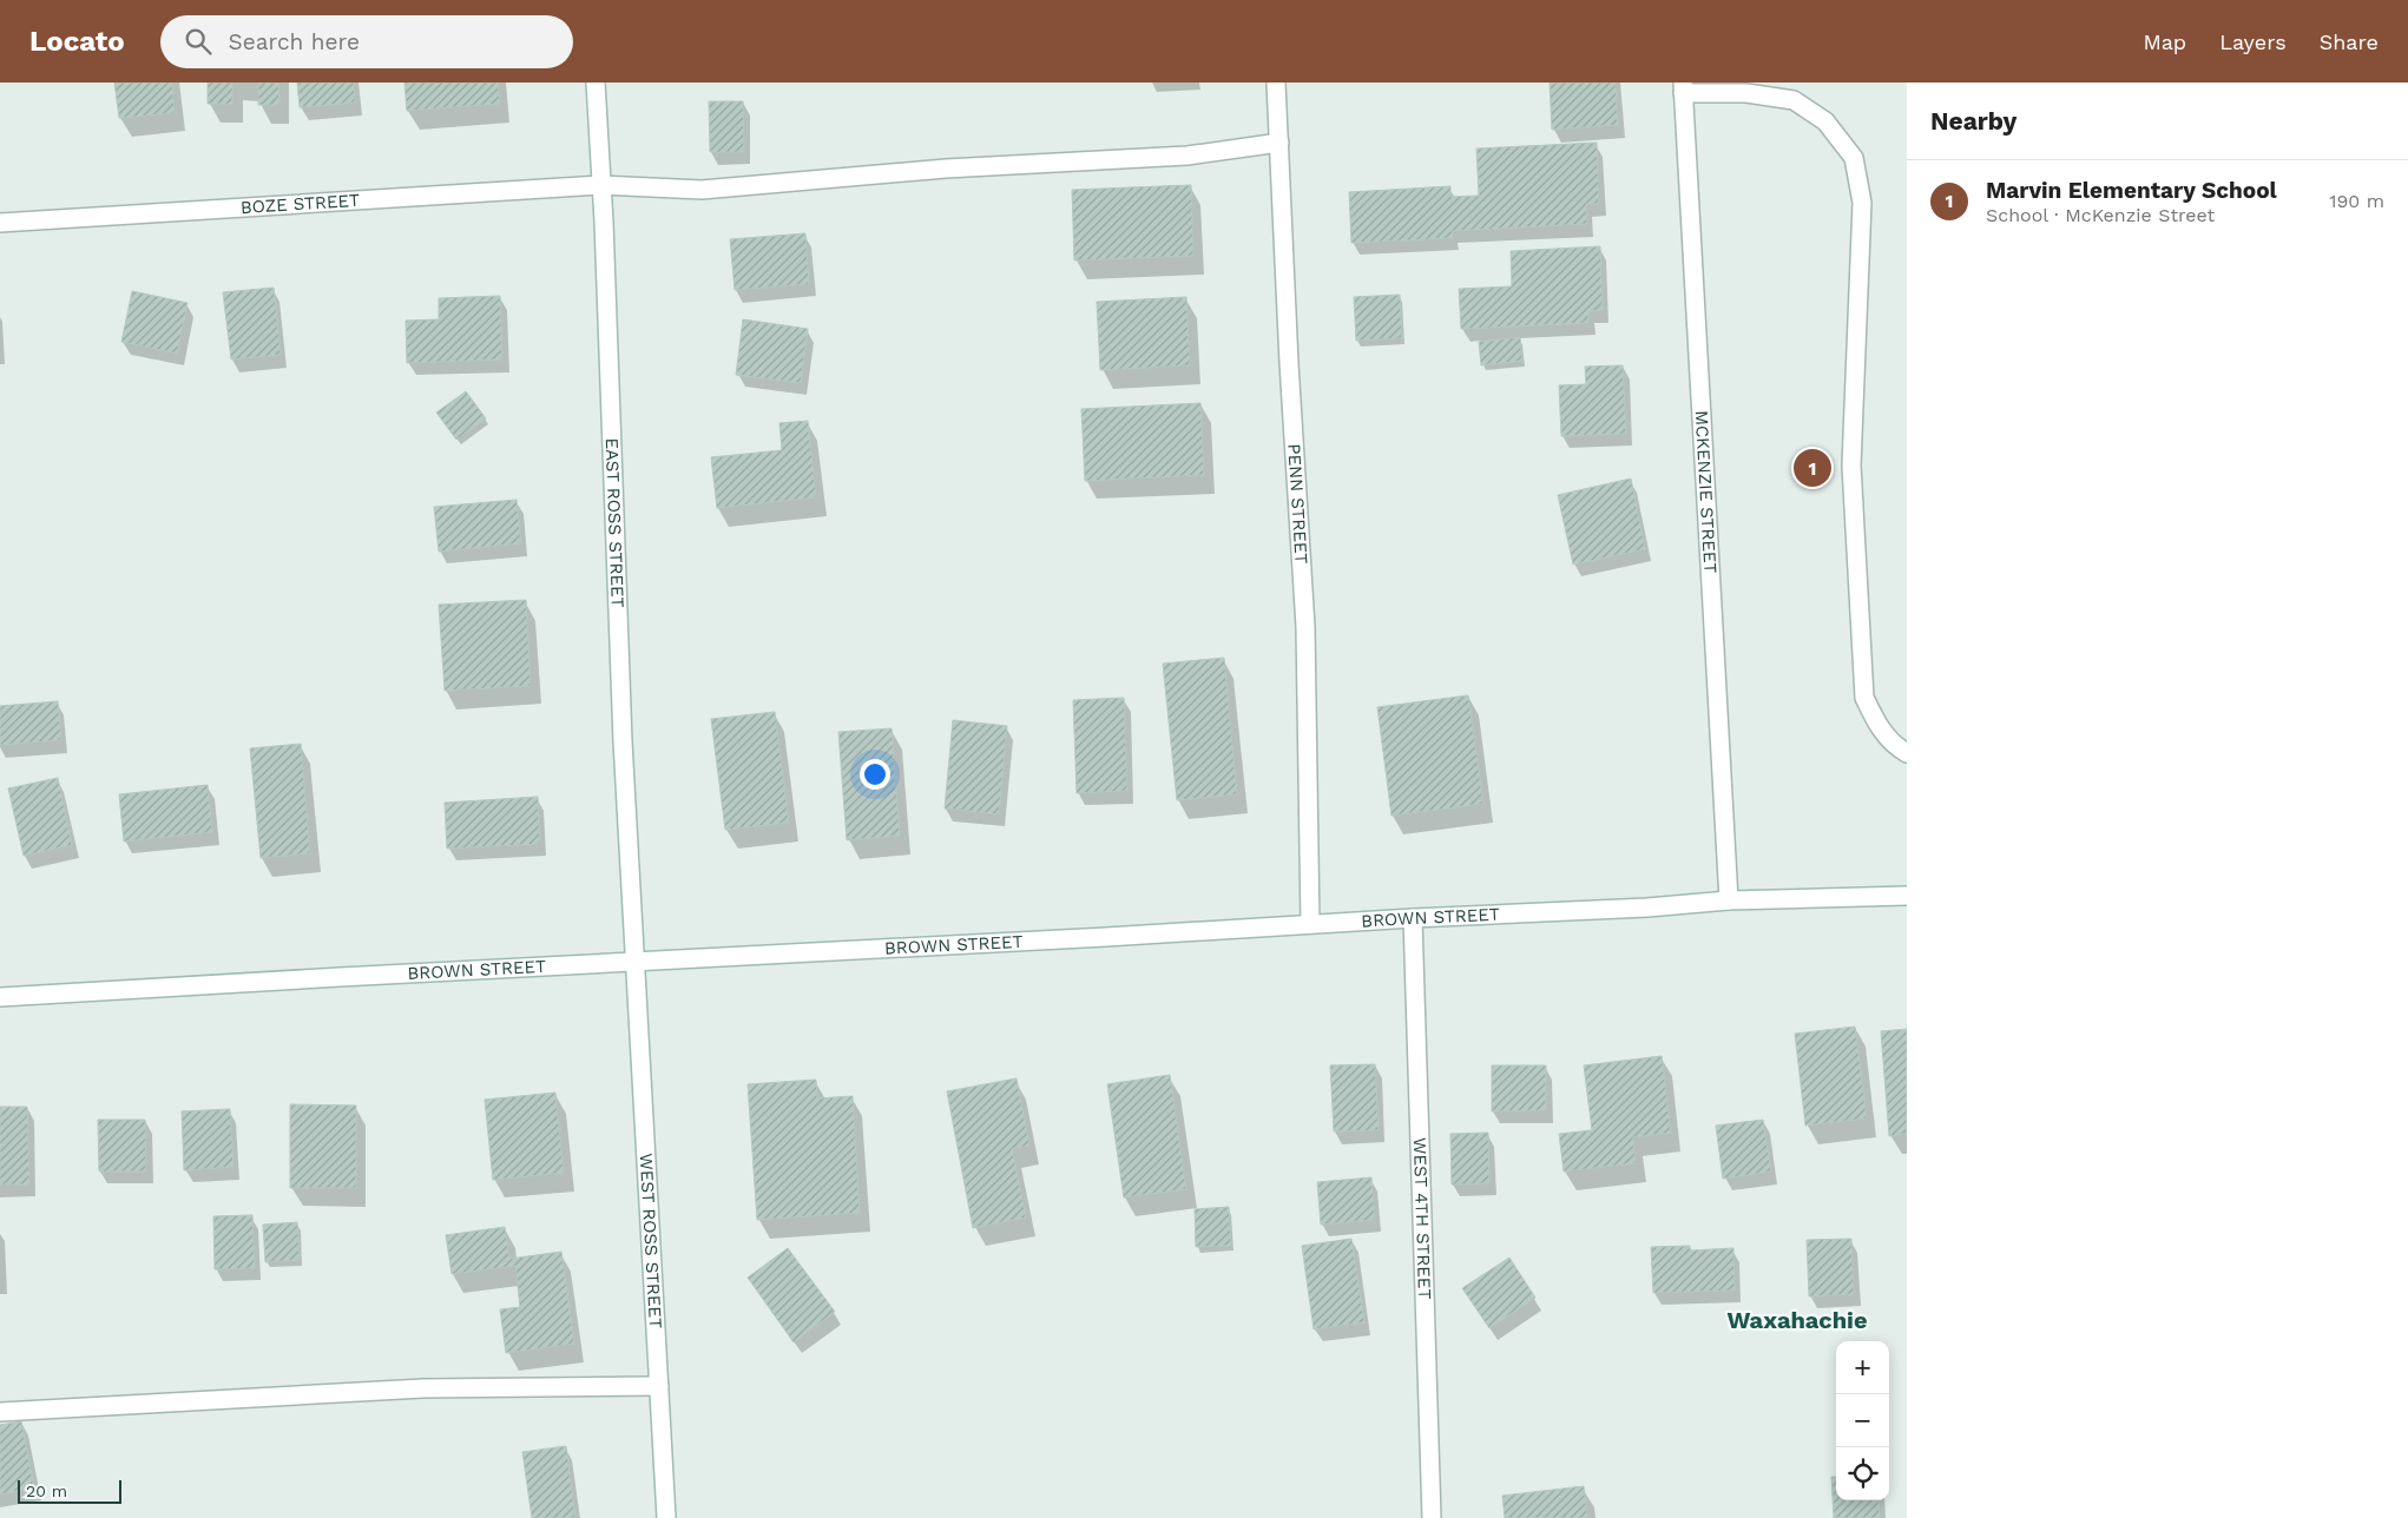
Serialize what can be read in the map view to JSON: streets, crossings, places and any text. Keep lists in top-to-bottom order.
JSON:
{
  "streets": {
    "street": [
      "BOZE STREET",
      "MCKENZIE STREET",
      "PENN STREET",
      "EAST ROSS STREET",
      "BROWN STREET",
      "WEST 4TH STREET",
      "WEST ROSS STREET"
    ]
  },
  "crossings": [
    ["BOZE STREET", "PENN STREET"],
    ["BOZE STREET", "EAST ROSS STREET"],
    ["MCKENZIE STREET", "BROWN STREET"],
    ["PENN STREET", "BROWN STREET"],
    ["EAST ROSS STREET", "BROWN STREET"],
    ["EAST ROSS STREET", "WEST ROSS STREET"],
    ["BROWN STREET", "WEST 4TH STREET"],
    ["BROWN STREET", "WEST ROSS STREET"]
  ],
  "districts": ["Waxahachie"],
  "scale_bar": "20 m",
  "page": {
    "header": "Locato",
    "search": "Search here",
    "nav": ["Map", "Layers", "Share"],
    "heading": "Nearby",
    "list": [
      {
        "mark": "1",
        "name": "Marvin Elementary School",
        "note": "School · McKenzie Street",
        "value": "190 m"
      }
    ],
    "pins": "1",
    "map_buttons": ["+", "−"],
    "scale": "20 m"
  }
}
